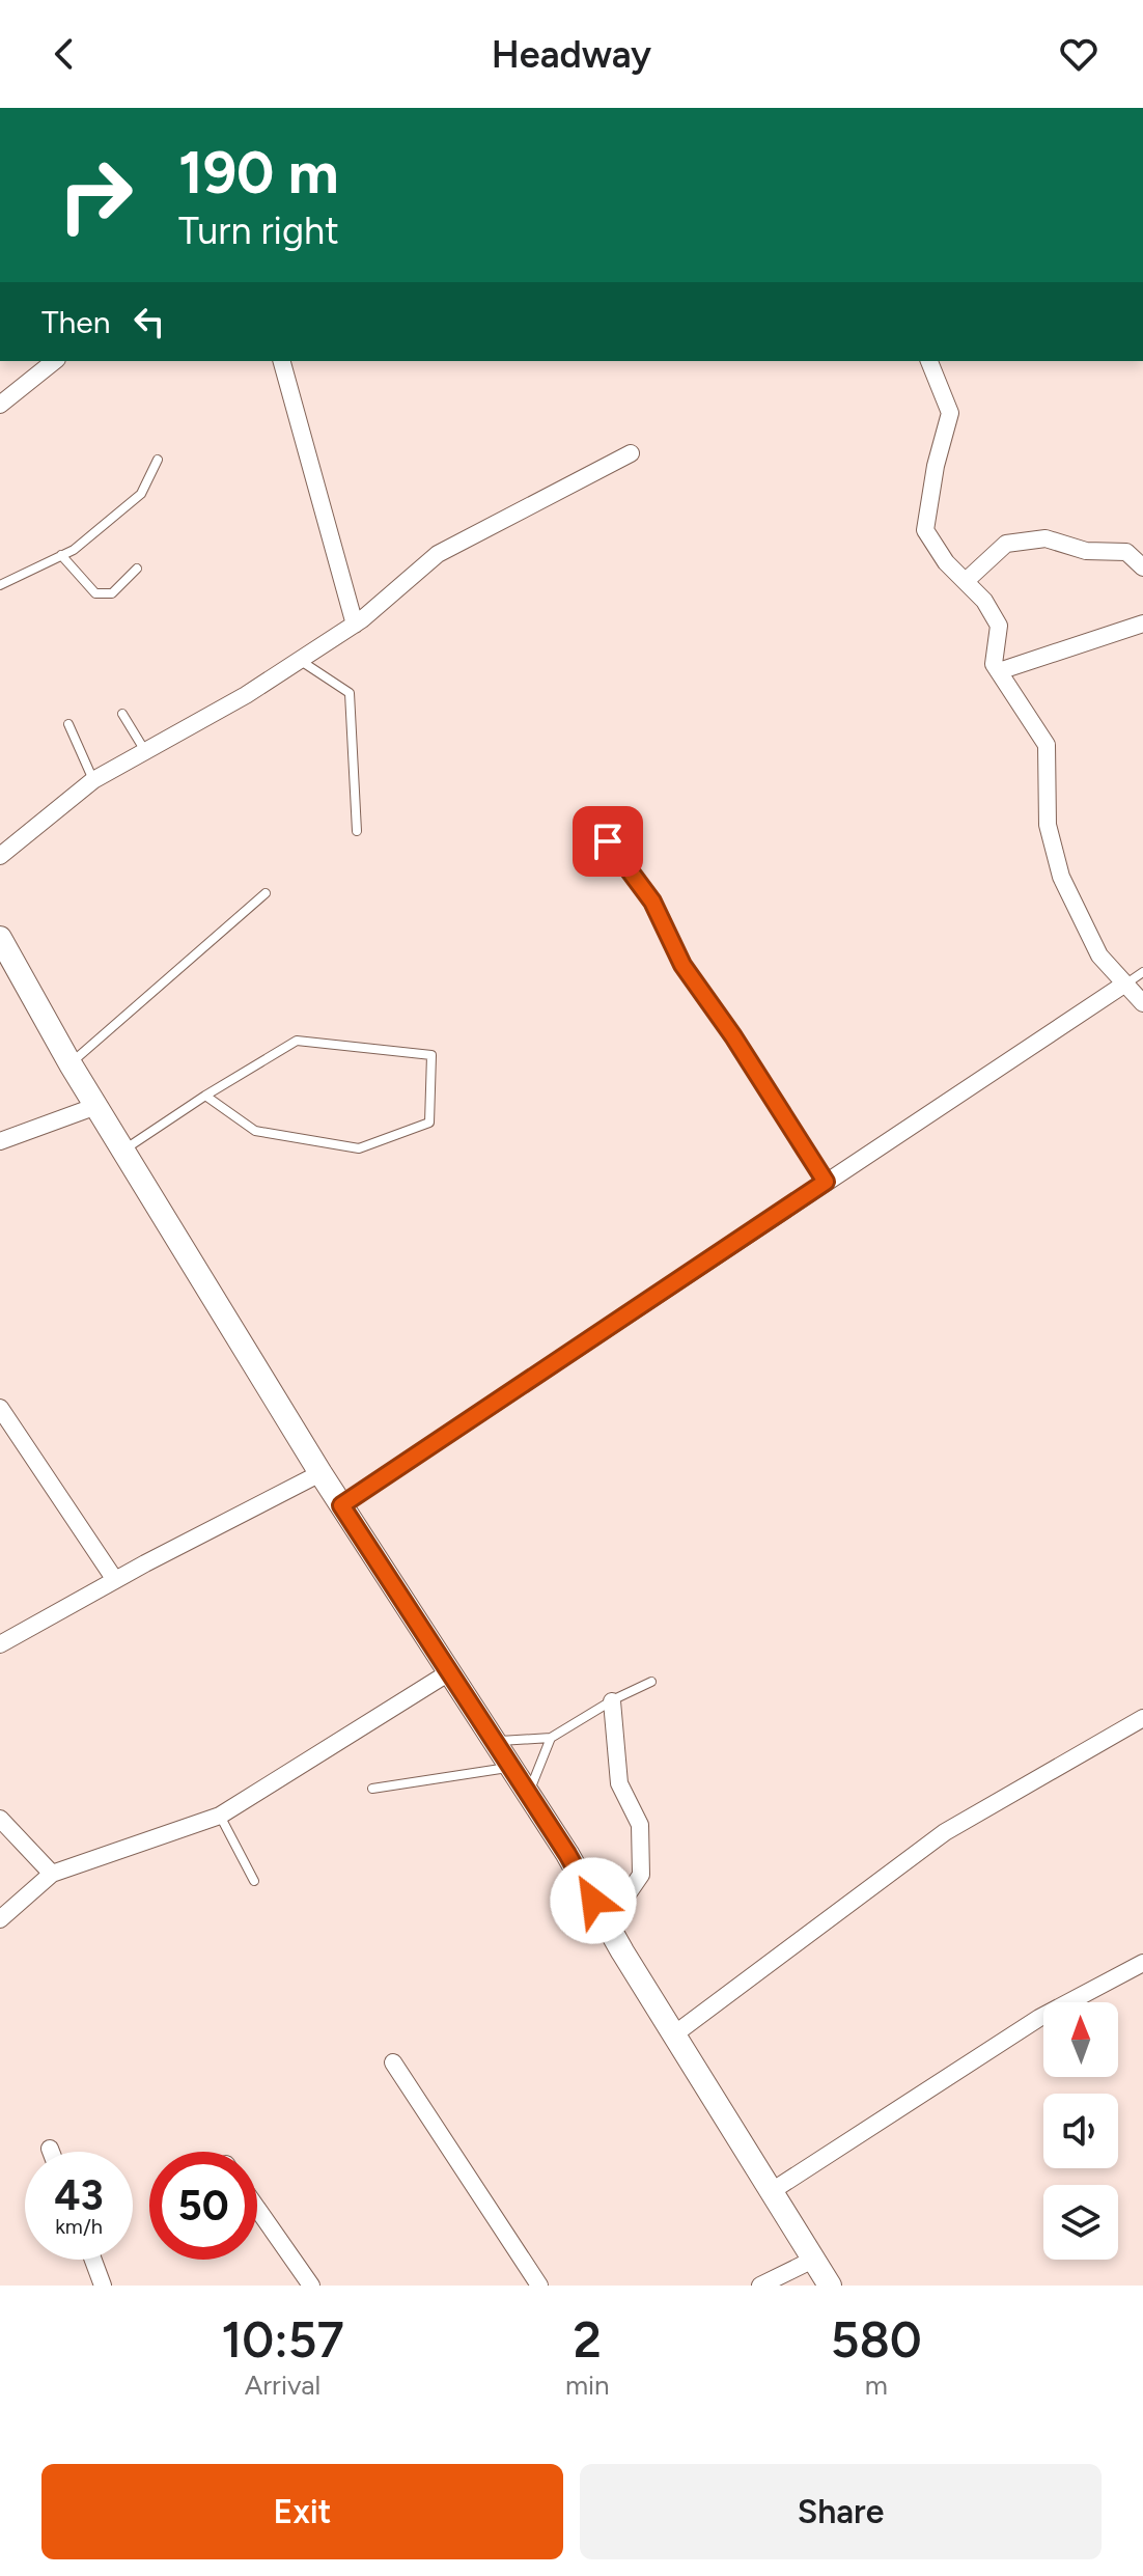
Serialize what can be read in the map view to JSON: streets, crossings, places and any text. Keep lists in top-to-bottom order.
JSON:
{
  "north": "top",
  "page": {
    "header": "Headway",
    "turn": ["190 m", "Turn right"],
    "then": "Then",
    "speed": "43 km/h",
    "limit": "50",
    "eta": [
      "10:57",
      "Arrival",
      "2",
      "min",
      "580",
      "m"
    ],
    "buttons": ["Exit", "Share"]
  }
}
